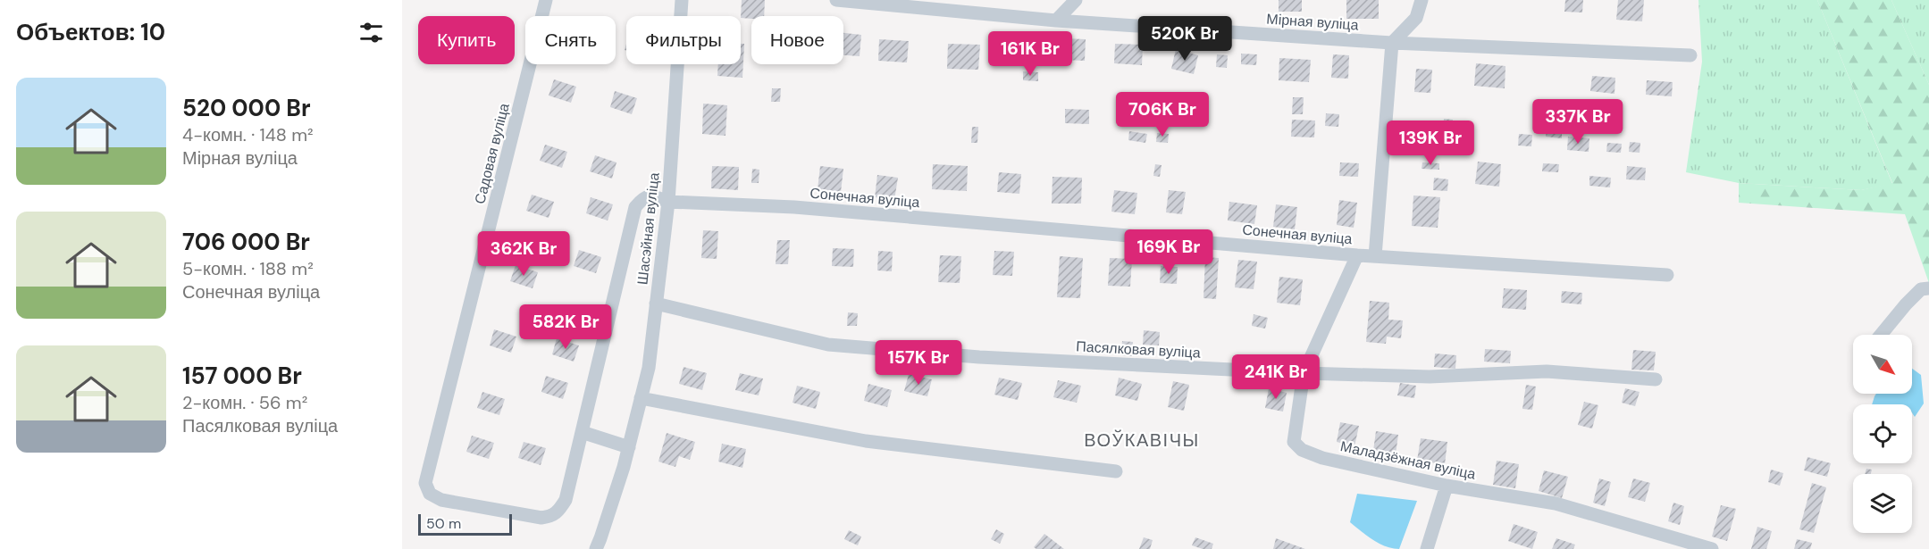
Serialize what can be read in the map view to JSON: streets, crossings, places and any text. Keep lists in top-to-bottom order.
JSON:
{
  "streets": {
    "street": [
      "Мірная вуліца",
      "Садовая вуліца",
      "Сонечная вуліца",
      "Шасэйная вуліца",
      "Пасялковая вуліца",
      "Маладзёжная вуліца"
    ]
  },
  "crossings": [
    ["Садовая вуліца", "Сонечная вуліца"],
    ["Сонечная вуліца", "Шасэйная вуліца"],
    ["Сонечная вуліца", "Маладзёжная вуліца"],
    ["Шасэйная вуліца", "Пасялковая вуліца"],
    ["Пасялковая вуліца", "Маладзёжная вуліца"]
  ],
  "districts": ["ВОЎКАВІЧЫ"],
  "scale_bar": "50 m",
  "north": "bottom right",
  "page": {
    "heading": "Объектов: 10",
    "price": [
      "520K Br",
      "161K Br",
      "706K Br",
      "337K Br",
      "139K Br",
      "169K Br",
      "362K Br",
      "582K Br",
      "157K Br",
      "241K Br"
    ],
    "chip": [
      "Купить",
      "Снять",
      "Фильтры",
      "Новое"
    ],
    "list": [
      {
        "name": "520 000 Br",
        "note": "4-комн. · 148 m² · Мірная вуліца"
      },
      {
        "name": "706 000 Br",
        "note": "5-комн. · 188 m² · Сонечная вуліца"
      },
      {
        "name": "157 000 Br",
        "note": "2-комн. · 56 m² · Пасялковая вуліца"
      }
    ],
    "scale": "50 m"
  }
}
